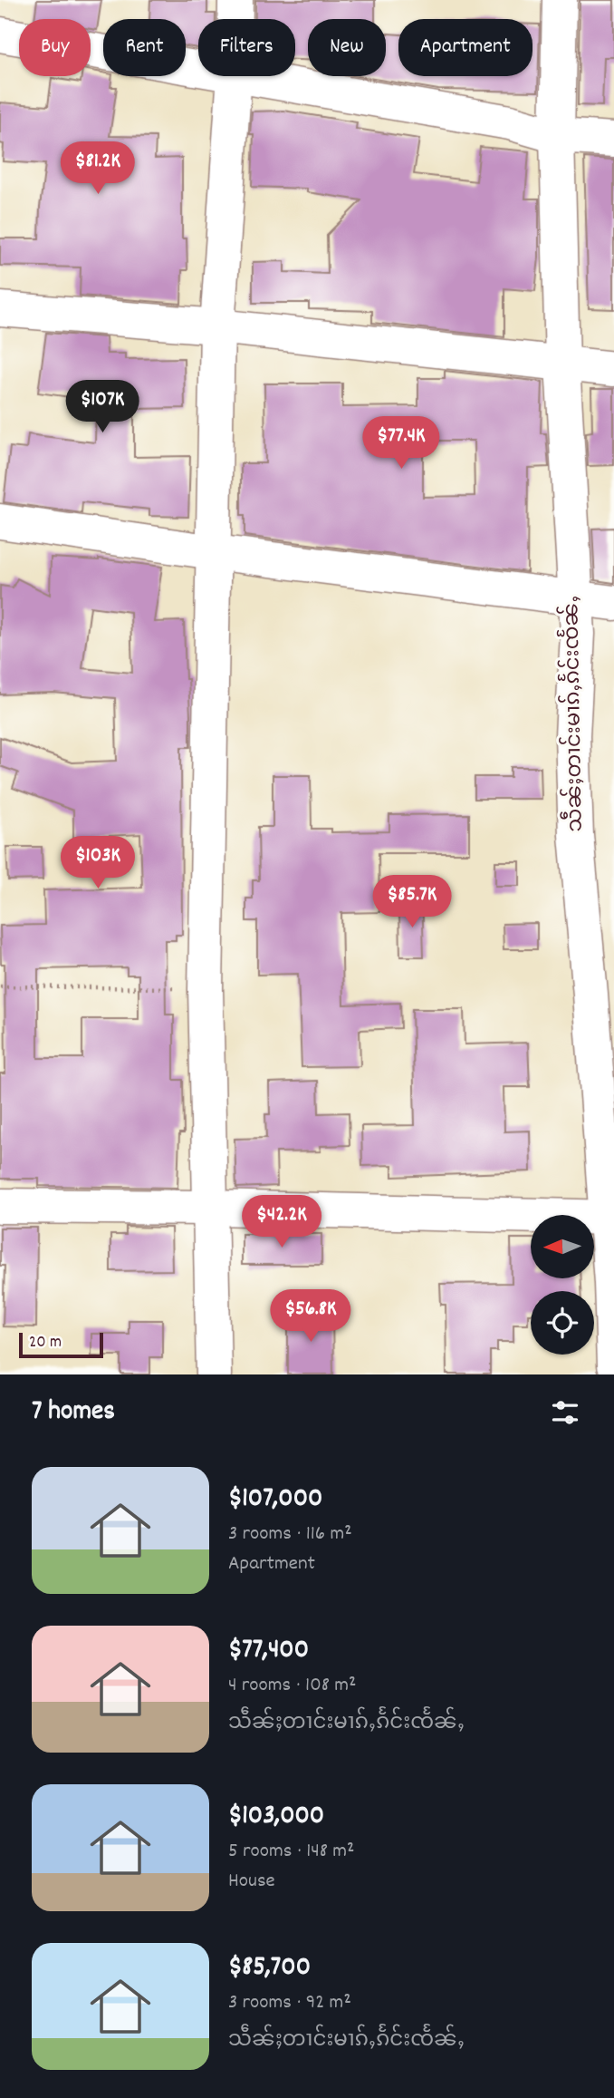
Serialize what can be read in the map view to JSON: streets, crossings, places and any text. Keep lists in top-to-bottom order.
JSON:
{
  "streets": {
    "main road": ["သဵၼ်ႈတၢင်းမၢၵ်ႇၵႅင်းၸႅၼ်ႇ"]
  },
  "scale_bar": "20 m",
  "north": "left",
  "page": {
    "chip": [
      "Buy",
      "Rent",
      "Filters",
      "New",
      "Apartment"
    ],
    "price": [
      "$81.2K",
      "$107K",
      "$77.4K",
      "$103K",
      "$85.7K",
      "$42.2K",
      "$56.8K"
    ],
    "scale": "20 m",
    "heading": "7 homes",
    "list": [
      {
        "name": "$107,000",
        "note": "3 rooms · 116 m² · Apartment"
      },
      {
        "name": "$77,400",
        "note": "4 rooms · 108 m² · သဵၼ်ႈတၢင်းမၢၵ်ႇၵႅင်းၸႅၼ်ႇ"
      },
      {
        "name": "$103,000",
        "note": "5 rooms · 148 m² · House"
      },
      {
        "name": "$85,700",
        "note": "3 rooms · 92 m² · သဵၼ်ႈတၢင်းမၢၵ်ႇၵႅင်းၸႅၼ်ႇ"
      }
    ]
  }
}
